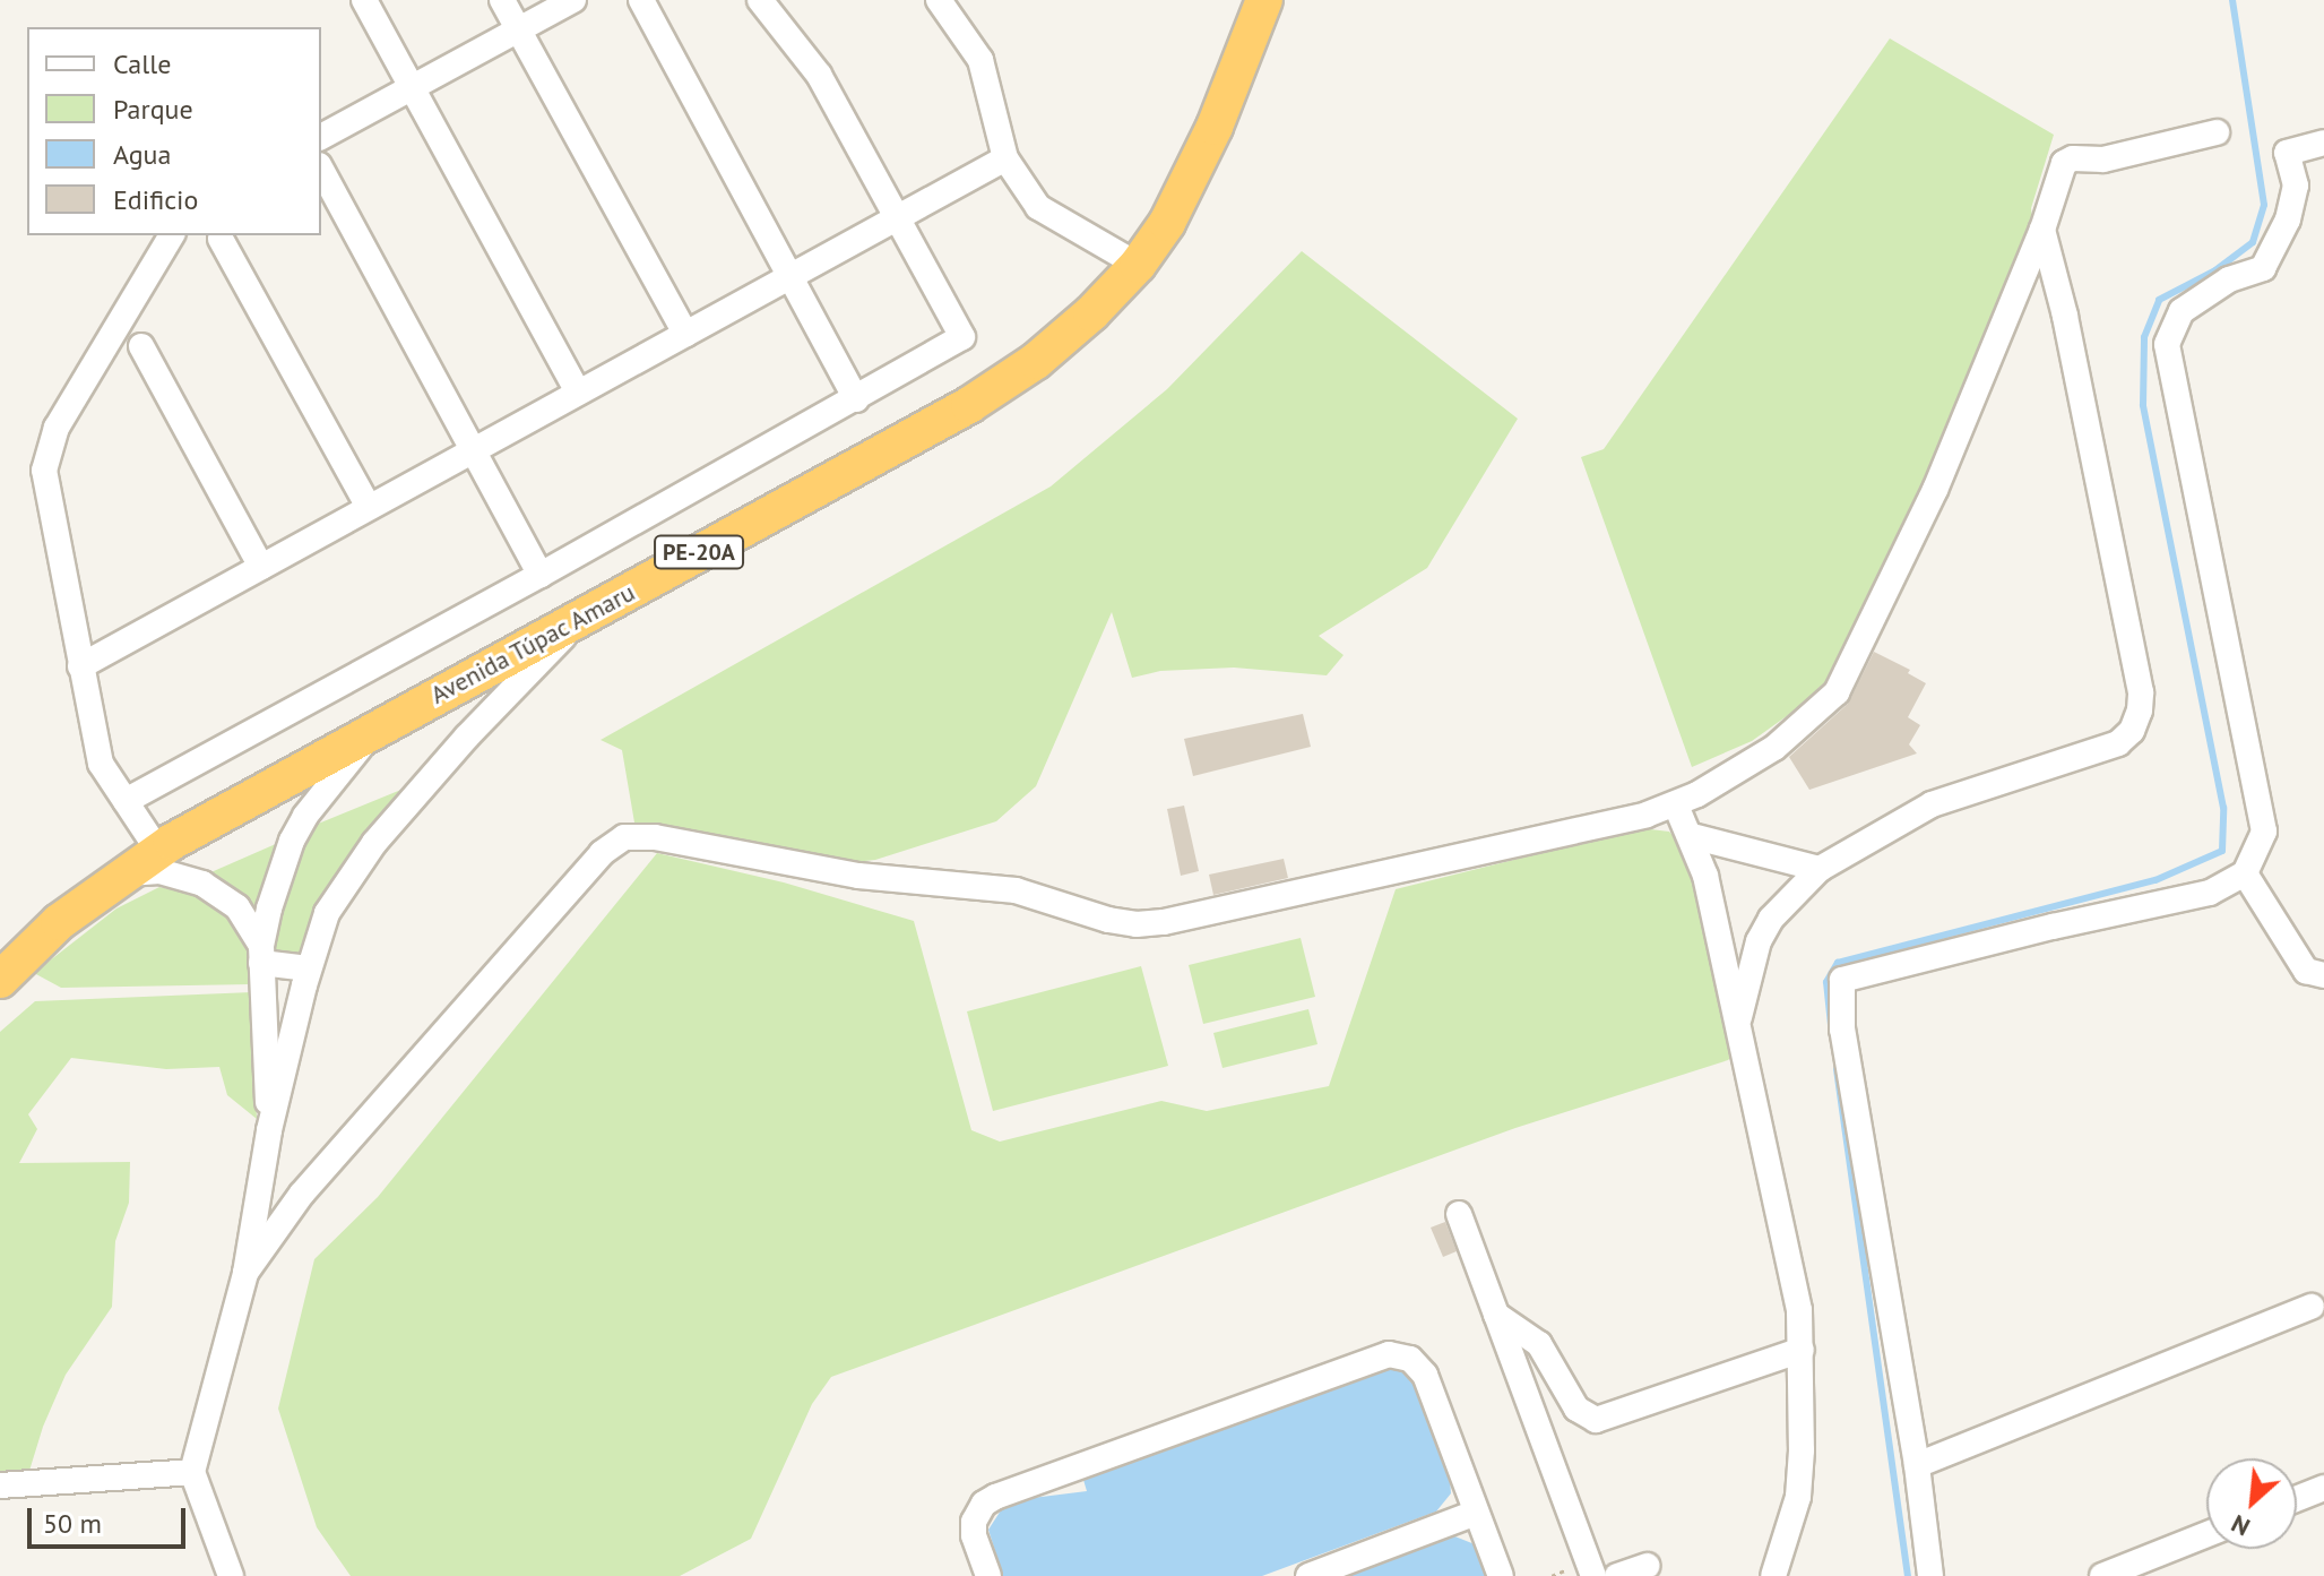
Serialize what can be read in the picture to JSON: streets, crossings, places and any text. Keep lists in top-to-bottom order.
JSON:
{
  "streets": {
    "highway": ["PE-20A", "Avenida Túpac Amaru"]
  },
  "legend": [
    "Calle",
    "Parque",
    "Agua",
    "Edificio"
  ],
  "scale_bar": "50 m",
  "north": "bottom left"
}
